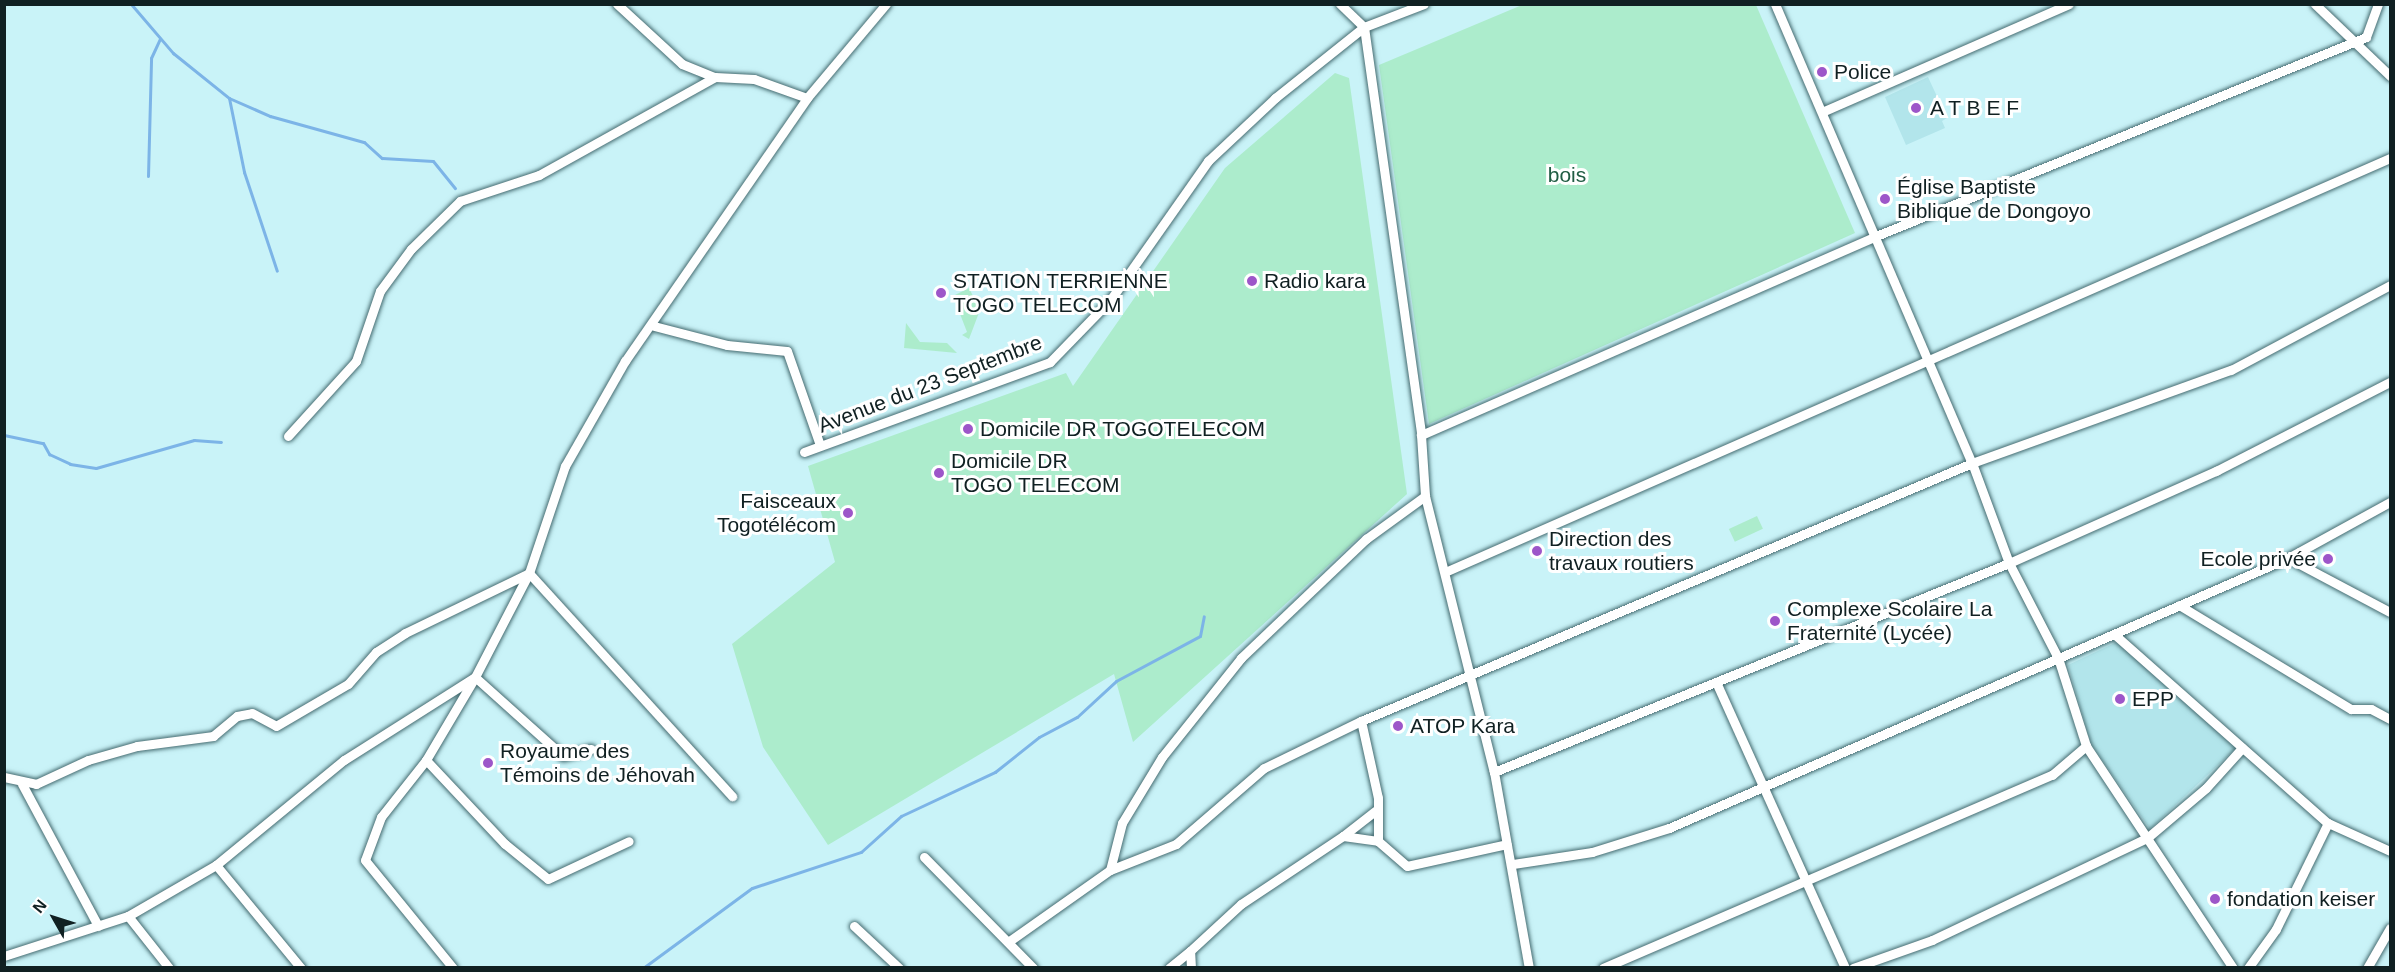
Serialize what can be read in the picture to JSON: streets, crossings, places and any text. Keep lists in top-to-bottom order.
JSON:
{
  "streets": {
    "street": ["Avenue du 23 Septembre"]
  },
  "parks": ["bois"],
  "places": [
    "Police",
    "A T B E F",
    "Église Baptiste Biblique de Dongoyo",
    "Radio kara",
    "STATION TERRIENNE TOGO TELECOM",
    "Domicile DR TOGOTELECOM",
    "Domicile DR TOGO TELECOM",
    "Faisceaux Togotélécom",
    "Direction des travaux routiers",
    "Ecole privée",
    "Complexe Scolaire La Fraternité (Lycée)",
    "EPP",
    "ATOP Kara",
    "Royaume des Témoins de Jéhovah",
    "fondation keiser"
  ],
  "north": "top left"
}
